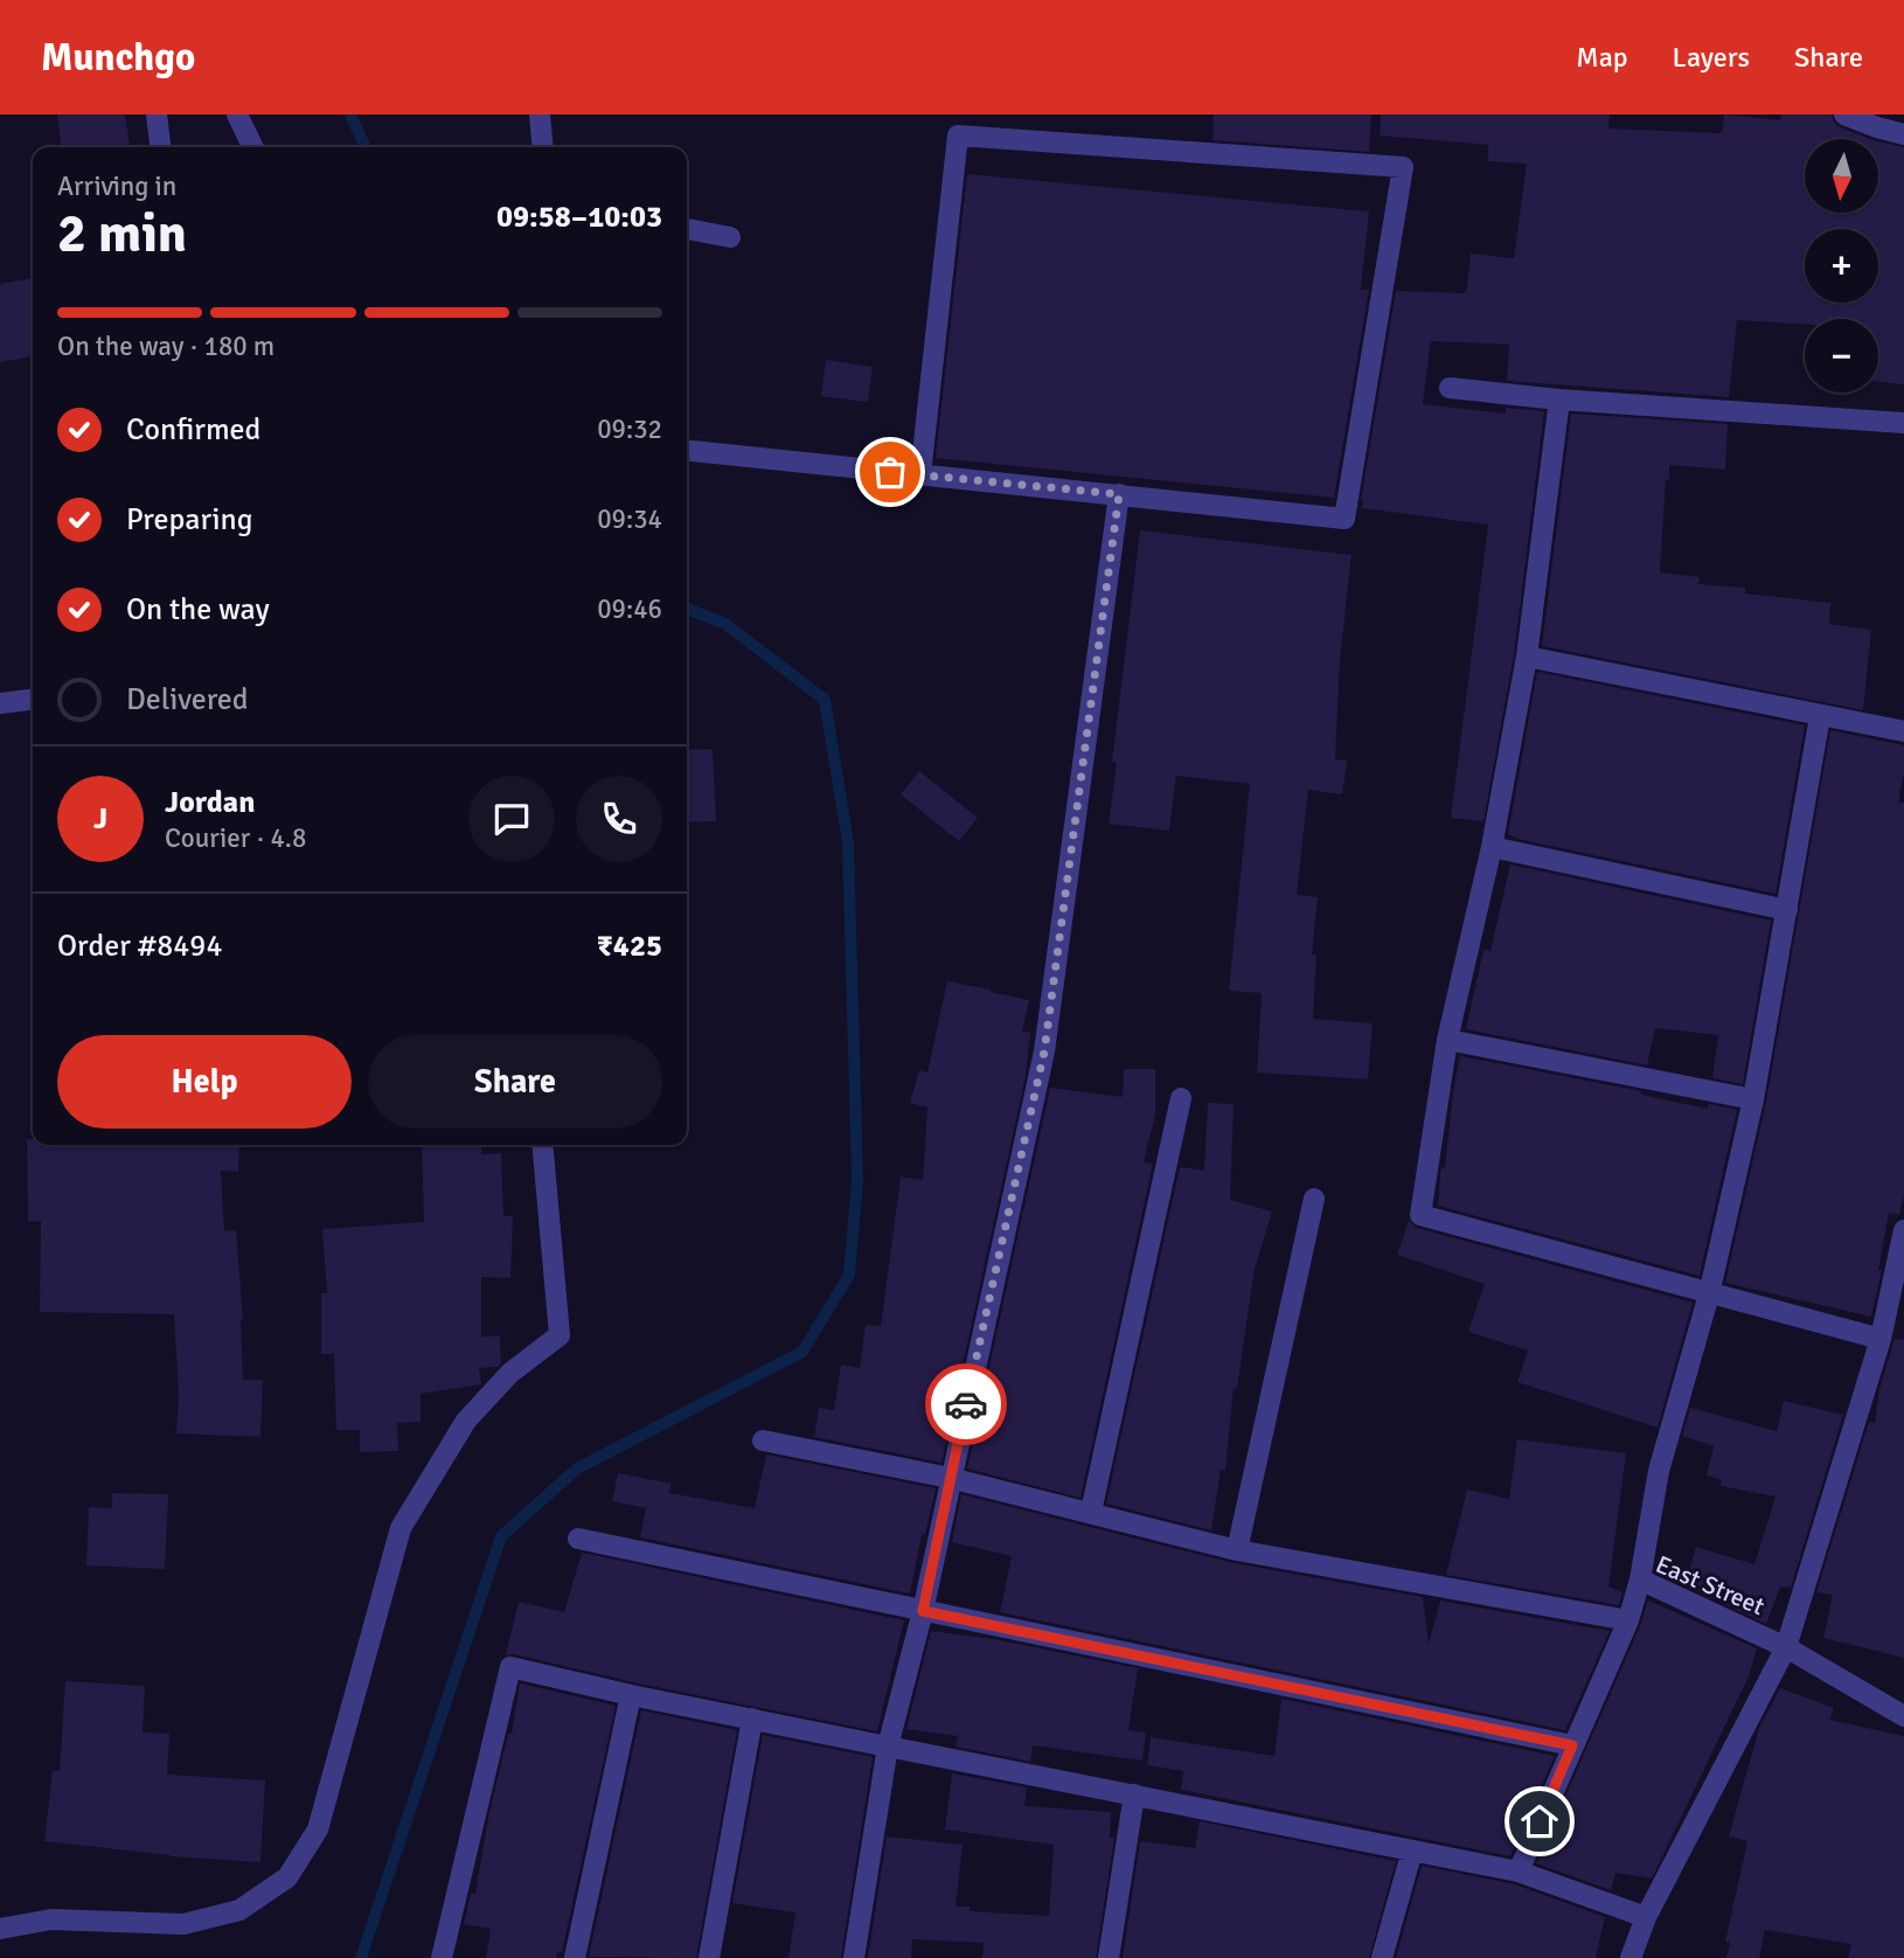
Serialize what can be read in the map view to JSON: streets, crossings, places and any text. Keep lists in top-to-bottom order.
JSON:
{
  "streets": {
    "street": ["East Street"]
  },
  "north": "bottom",
  "page": {
    "header": "Munchgo",
    "nav": ["Map", "Layers", "Share"],
    "map_buttons": ["+", "−"],
    "heading": ["2 min", "Arriving in", "09:58–10:03"],
    "panel": [
      "Jordan",
      "Courier · 4.8",
      "Order #8494",
      "₹425"
    ],
    "bar": "On the way · 180 m",
    "list": [
      ["Confirmed", "09:32"],
      ["Preparing", "09:34"],
      ["On the way", "09:46"],
      "Delivered"
    ],
    "round": "J",
    "buttons": ["Help", "Share"]
  }
}
